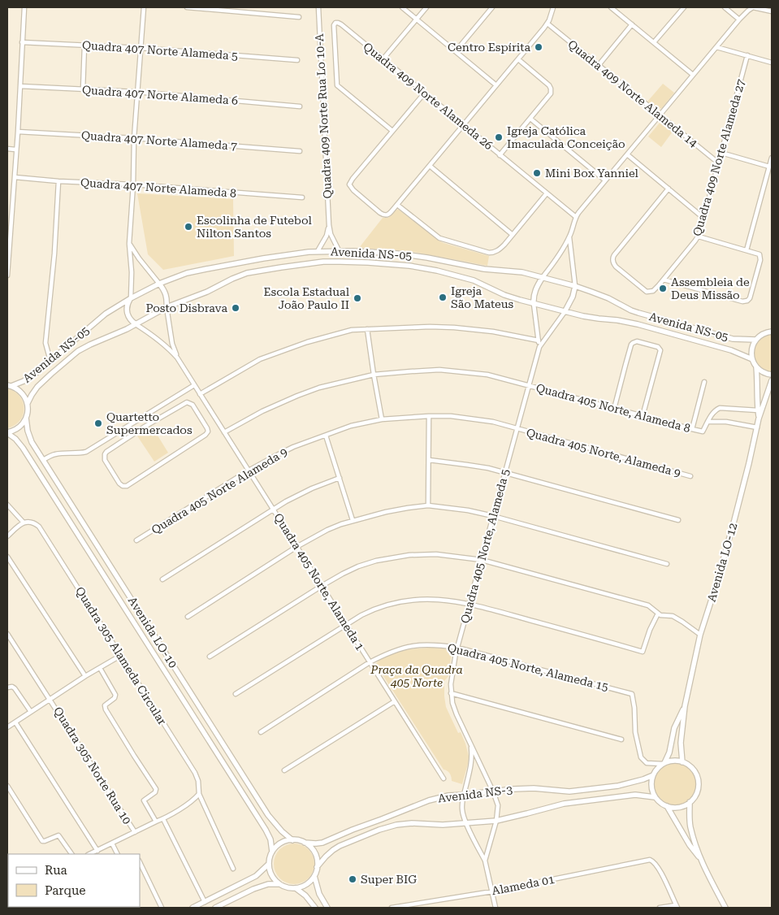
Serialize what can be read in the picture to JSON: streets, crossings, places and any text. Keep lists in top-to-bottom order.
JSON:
{
  "streets": {
    "street": [
      "Quadra 407 Norte Alameda 5",
      "Quadra 409 Norte Alameda 14",
      "Quadra 407 Norte Alameda 6",
      "Quadra 409 Norte Alameda 26",
      "Quadra 409 Norte Rua Lo 10-A",
      "Quadra 407 Norte Alameda 7",
      "Quadra 409 Norte Alameda 27",
      "Quadra 407 Norte Alameda 8",
      "Avenida NS-05",
      "Quadra 405 Norte, Alameda 8",
      "Quadra 405 Norte, Alameda 9",
      "Quadra 405 Norte Alameda 9",
      "Quadra 405 Norte, Alameda 5",
      "Avenida LO-12",
      "Quadra 405 Norte, Alameda 1",
      "Avenida LO-10",
      "Quadra 305 Alameda Circular",
      "Quadra 405 Norte, Alameda 15",
      "Quadra 305 Norte Rua 10",
      "Avenida NS-3",
      "Alameda 01"
    ]
  },
  "crossings": [
    ["Quadra 409 Norte Alameda 14", "Quadra 409 Norte Alameda 27"],
    ["Quadra 409 Norte Rua Lo 10-A", "Avenida NS-05"],
    ["Avenida NS-05", "Avenida LO-10"],
    ["Quadra 405 Norte, Alameda 8", "Quadra 405 Norte, Alameda 5"],
    ["Quadra 405 Norte, Alameda 8", "Avenida LO-12"],
    ["Quadra 405 Norte, Alameda 8", "Quadra 405 Norte, Alameda 1"],
    ["Quadra 405 Norte, Alameda 9", "Quadra 405 Norte Alameda 9"],
    ["Quadra 405 Norte, Alameda 9", "Quadra 405 Norte, Alameda 5"],
    ["Quadra 405 Norte Alameda 9", "Quadra 405 Norte, Alameda 5"],
    ["Quadra 405 Norte Alameda 9", "Quadra 405 Norte, Alameda 1"],
    ["Quadra 405 Norte, Alameda 5", "Quadra 405 Norte, Alameda 15"],
    ["Quadra 405 Norte, Alameda 5", "Avenida NS-3"],
    ["Quadra 405 Norte, Alameda 5", "Alameda 01"],
    ["Avenida LO-12", "Quadra 405 Norte, Alameda 15"],
    ["Avenida LO-12", "Avenida NS-3"],
    ["Quadra 405 Norte, Alameda 1", "Quadra 405 Norte, Alameda 15"],
    ["Avenida LO-10", "Avenida NS-3"],
    ["Quadra 405 Norte, Alameda 15", "Avenida NS-3"]
  ],
  "parks": ["Praça da Quadra 405 Norte"],
  "places": [
    "Centro Espírita",
    "Igreja Católica Imaculada Conceição",
    "Mini Box Yanniel",
    "Escolinha de Futebol Nilton Santos",
    "Assembleia de Deus Missão",
    "Igreja São Mateus",
    "Escola Estadual João Paulo II",
    "Posto Disbrava",
    "Quartetto Supermercados",
    "Super BIG"
  ],
  "legend": ["Rua", "Parque"]
}
